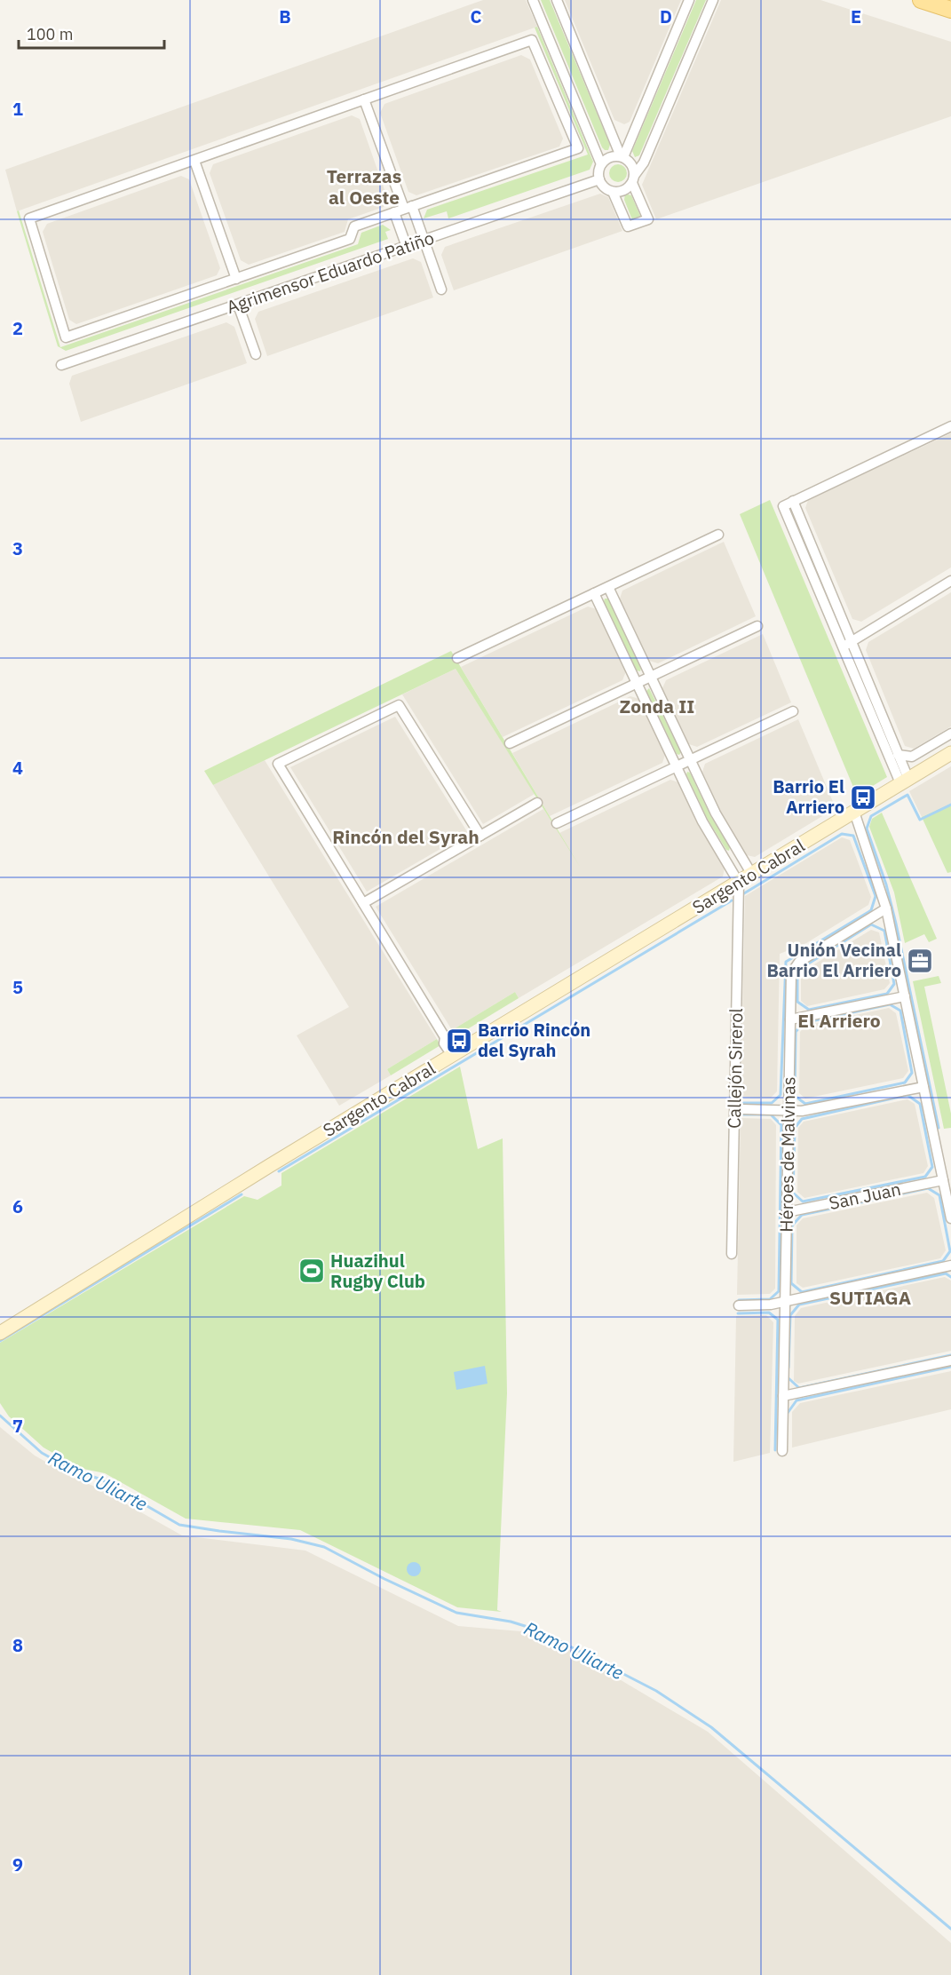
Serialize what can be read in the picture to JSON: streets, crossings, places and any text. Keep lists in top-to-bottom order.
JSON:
{
  "streets": {
    "main road": ["Sargento Cabral"],
    "street": [
      "Agrimensor Eduardo Patiño",
      "Callejón Sirerol",
      "Héroes de Malvinas",
      "San Juan"
    ]
  },
  "crossings": [
    ["Sargento Cabral", "Callejón Sirerol"],
    ["Héroes de Malvinas", "San Juan"]
  ],
  "districts": [
    "Terrazas al Oeste",
    "Zonda II",
    "Rincón del Syrah",
    "El Arriero",
    "SUTIAGA"
  ],
  "water": ["Ramo Uliarte"],
  "places": {
    "bus stop": ["Barrio El Arriero", "Barrio Rincón del Syrah"],
    "office": ["Unión Vecinal Barrio El Arriero"],
    "sports": ["Huazihul Rugby Club"]
  },
  "scale_bar": "100 m",
  "grid": {
    "columns": [
      "B",
      "C",
      "D",
      "E"
    ],
    "rows": [
      "1",
      "2",
      "3",
      "4",
      "5",
      "6",
      "7",
      "8",
      "9"
    ]
  }
}
